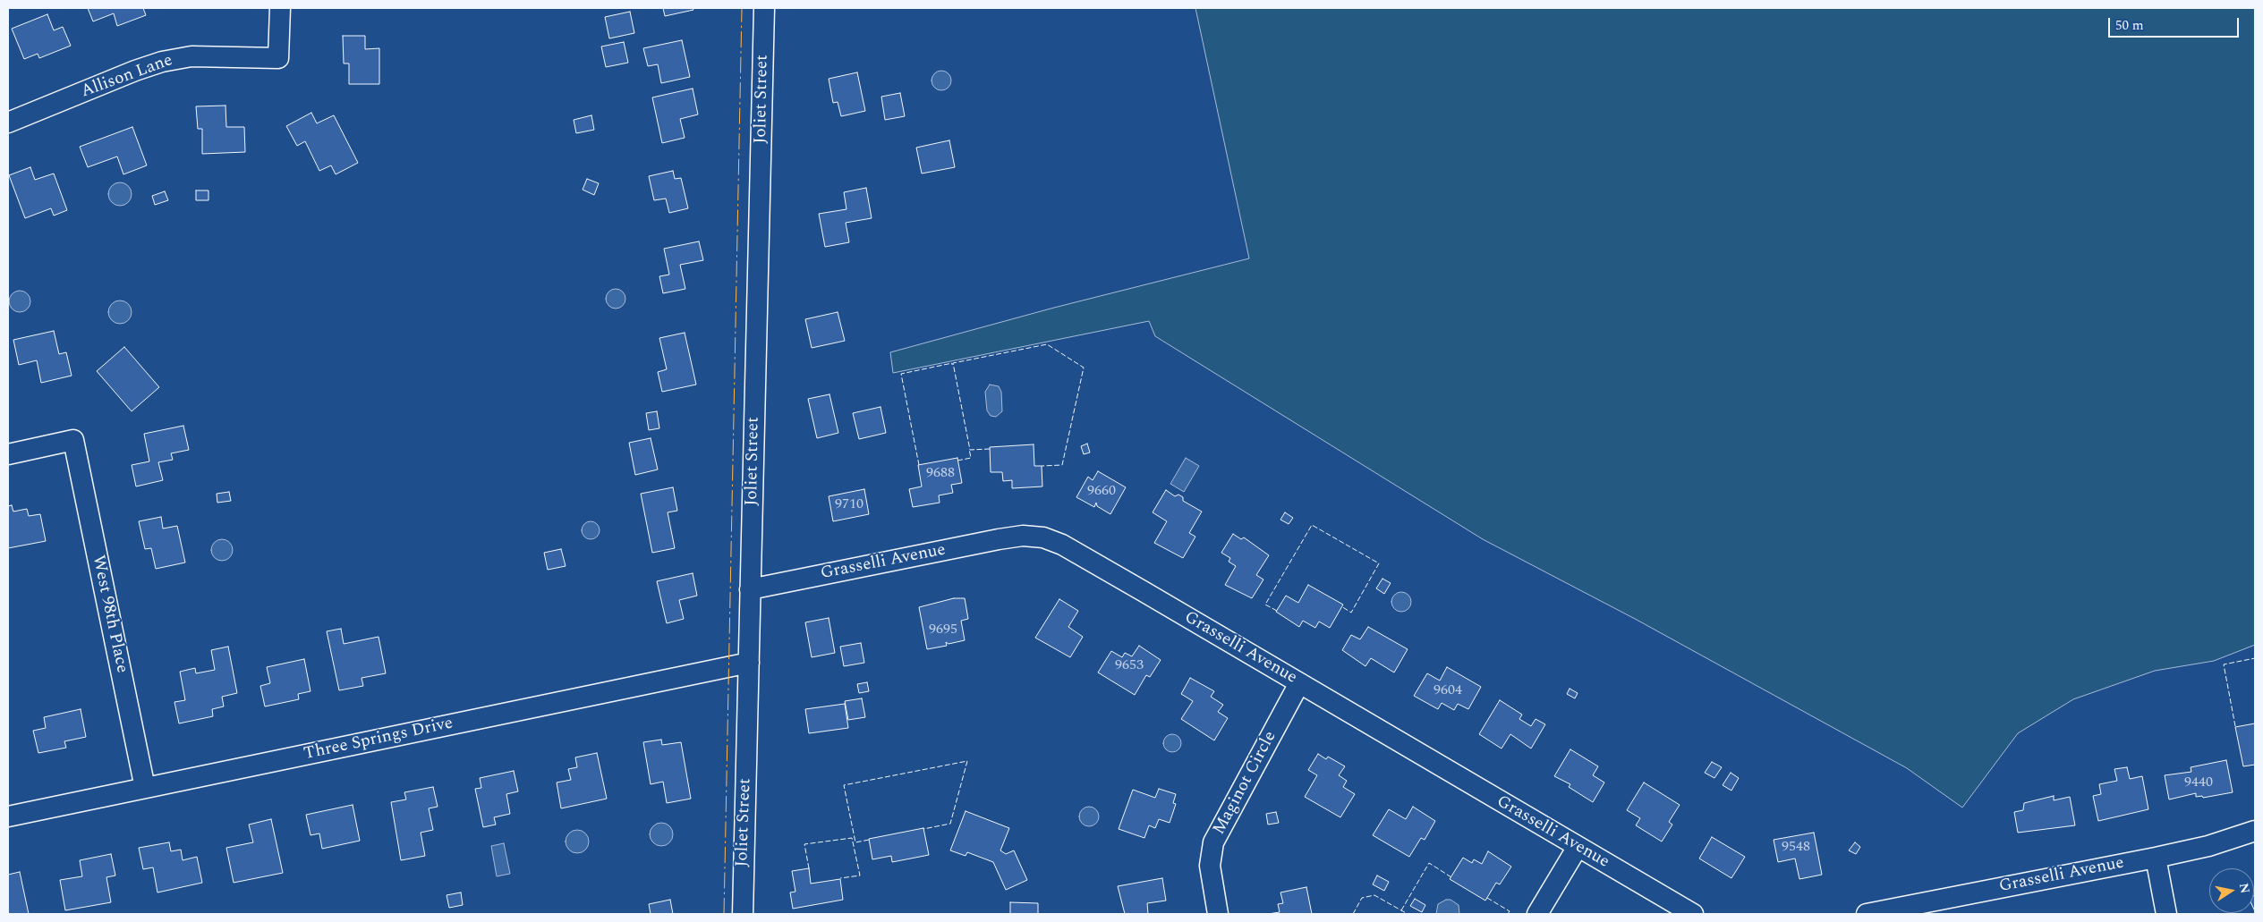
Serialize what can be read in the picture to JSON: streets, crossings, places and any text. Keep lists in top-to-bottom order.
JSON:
{
  "streets": {
    "street": [
      "Allison Lane",
      "Joliet Street",
      "Grasselli Avenue",
      "West 98th Place",
      "Three Springs Drive",
      "Maginot Circle"
    ]
  },
  "crossings": [
    ["Joliet Street", "Grasselli Avenue"],
    ["Joliet Street", "Three Springs Drive"],
    ["Grasselli Avenue", "Maginot Circle"],
    ["West 98th Place", "Three Springs Drive"]
  ],
  "house_numbers": [
    "9688",
    "9660",
    "9710",
    "9695",
    "9653",
    "9604",
    "9440",
    "9548"
  ],
  "scale_bar": "50 m",
  "north": "right"
}
